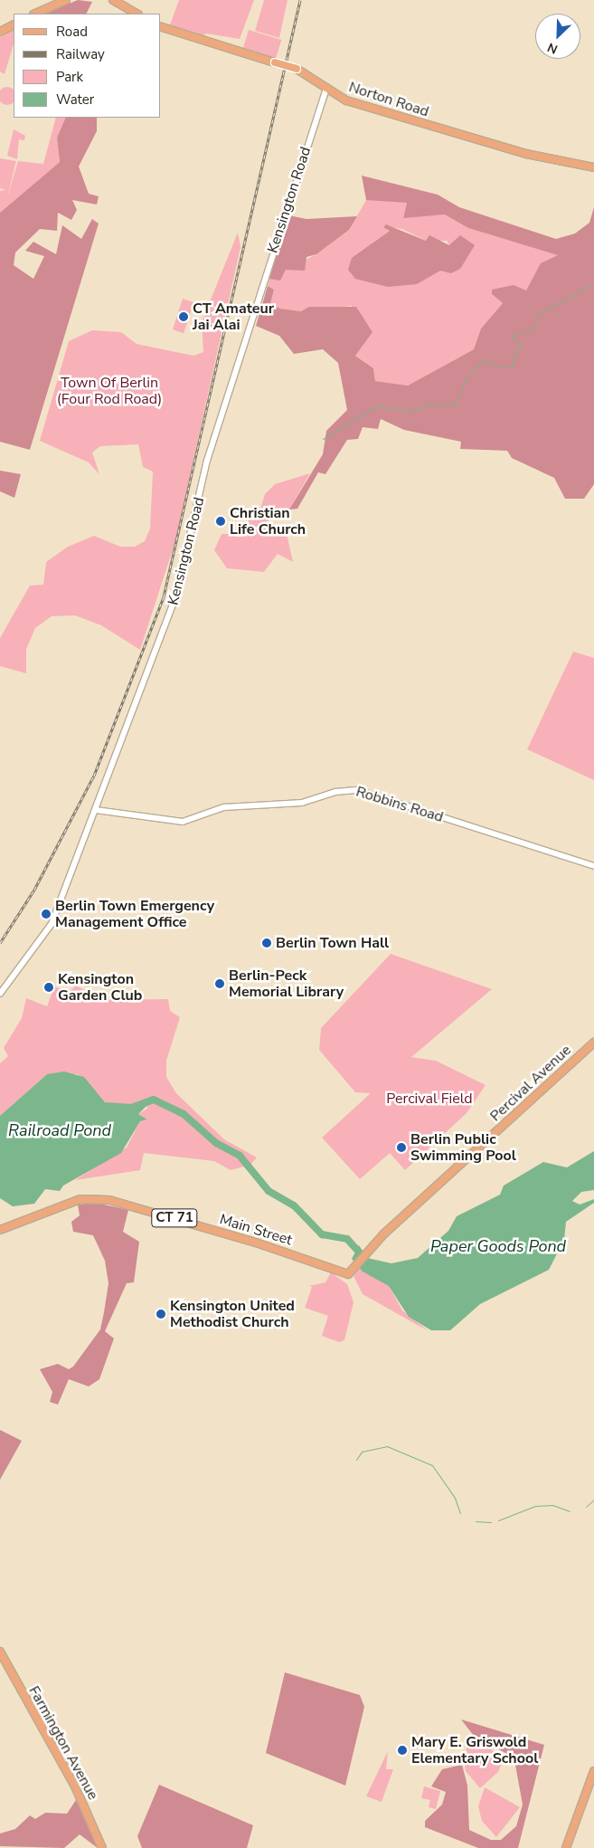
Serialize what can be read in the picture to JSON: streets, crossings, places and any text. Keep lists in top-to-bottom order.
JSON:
{
  "streets": {
    "main road": [
      "Norton Road",
      "Percival Avenue",
      "CT 71",
      "Main Street",
      "Farmington Avenue"
    ],
    "street": ["Kensington Road", "Robbins Road"]
  },
  "crossings": [
    ["Norton Road", "Kensington Road"],
    ["Kensington Road", "Robbins Road"],
    ["Percival Avenue", "Main Street"]
  ],
  "water": ["Railroad Pond", "Paper Goods Pond"],
  "parks": ["Town Of Berlin (Four Rod Road)", "Percival Field"],
  "places": [
    "CT Amateur Jai Alai",
    "Christian Life Church",
    "Berlin Town Emergency Management Office",
    "Berlin Town Hall",
    "Berlin-Peck Memorial Library",
    "Kensington Garden Club",
    "Berlin Public Swimming Pool",
    "Kensington United Methodist Church",
    "Mary E. Griswold Elementary School"
  ],
  "legend": [
    "Road",
    "Railway",
    "Park",
    "Water"
  ],
  "north": "bottom left"
}
